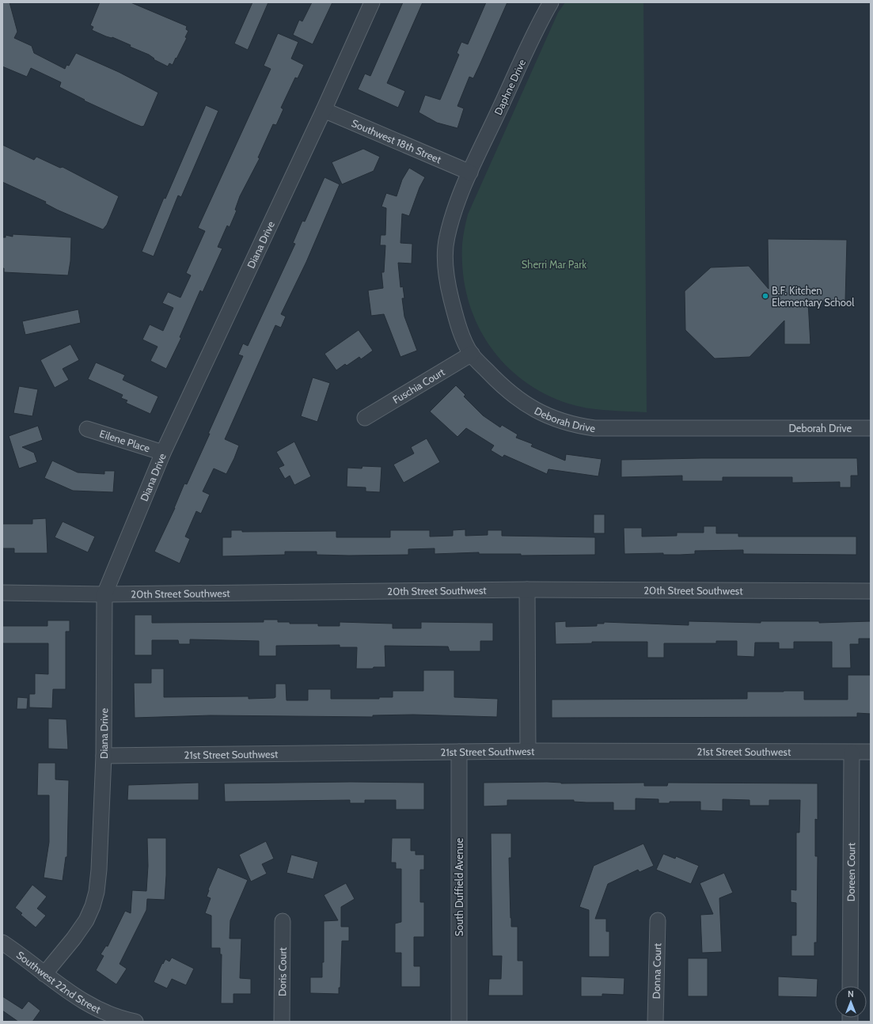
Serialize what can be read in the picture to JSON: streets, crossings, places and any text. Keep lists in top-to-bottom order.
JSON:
{
  "streets": {
    "street": [
      "Daphne Drive",
      "Southwest 18th Street",
      "Diana Drive",
      "Fuschia Court",
      "Deborah Drive",
      "Eilene Place",
      "20th Street Southwest",
      "21st Street Southwest",
      "Doreen Court",
      "South Duffield Avenue",
      "Donna Court",
      "Doris Court",
      "Southwest 22nd Street"
    ]
  },
  "crossings": [
    ["Daphne Drive", "Southwest 18th Street"],
    ["Daphne Drive", "Deborah Drive"],
    ["Southwest 18th Street", "Diana Drive"],
    ["Southwest 18th Street", "Deborah Drive"],
    ["Diana Drive", "Eilene Place"],
    ["Diana Drive", "20th Street Southwest"],
    ["Diana Drive", "21st Street Southwest"],
    ["Diana Drive", "Southwest 22nd Street"],
    ["Fuschia Court", "Deborah Drive"],
    ["21st Street Southwest", "Doreen Court"],
    ["21st Street Southwest", "South Duffield Avenue"]
  ],
  "parks": ["Sherri Mar Park"],
  "places": ["B.F. Kitchen Elementary School"],
  "north": "top"
}
